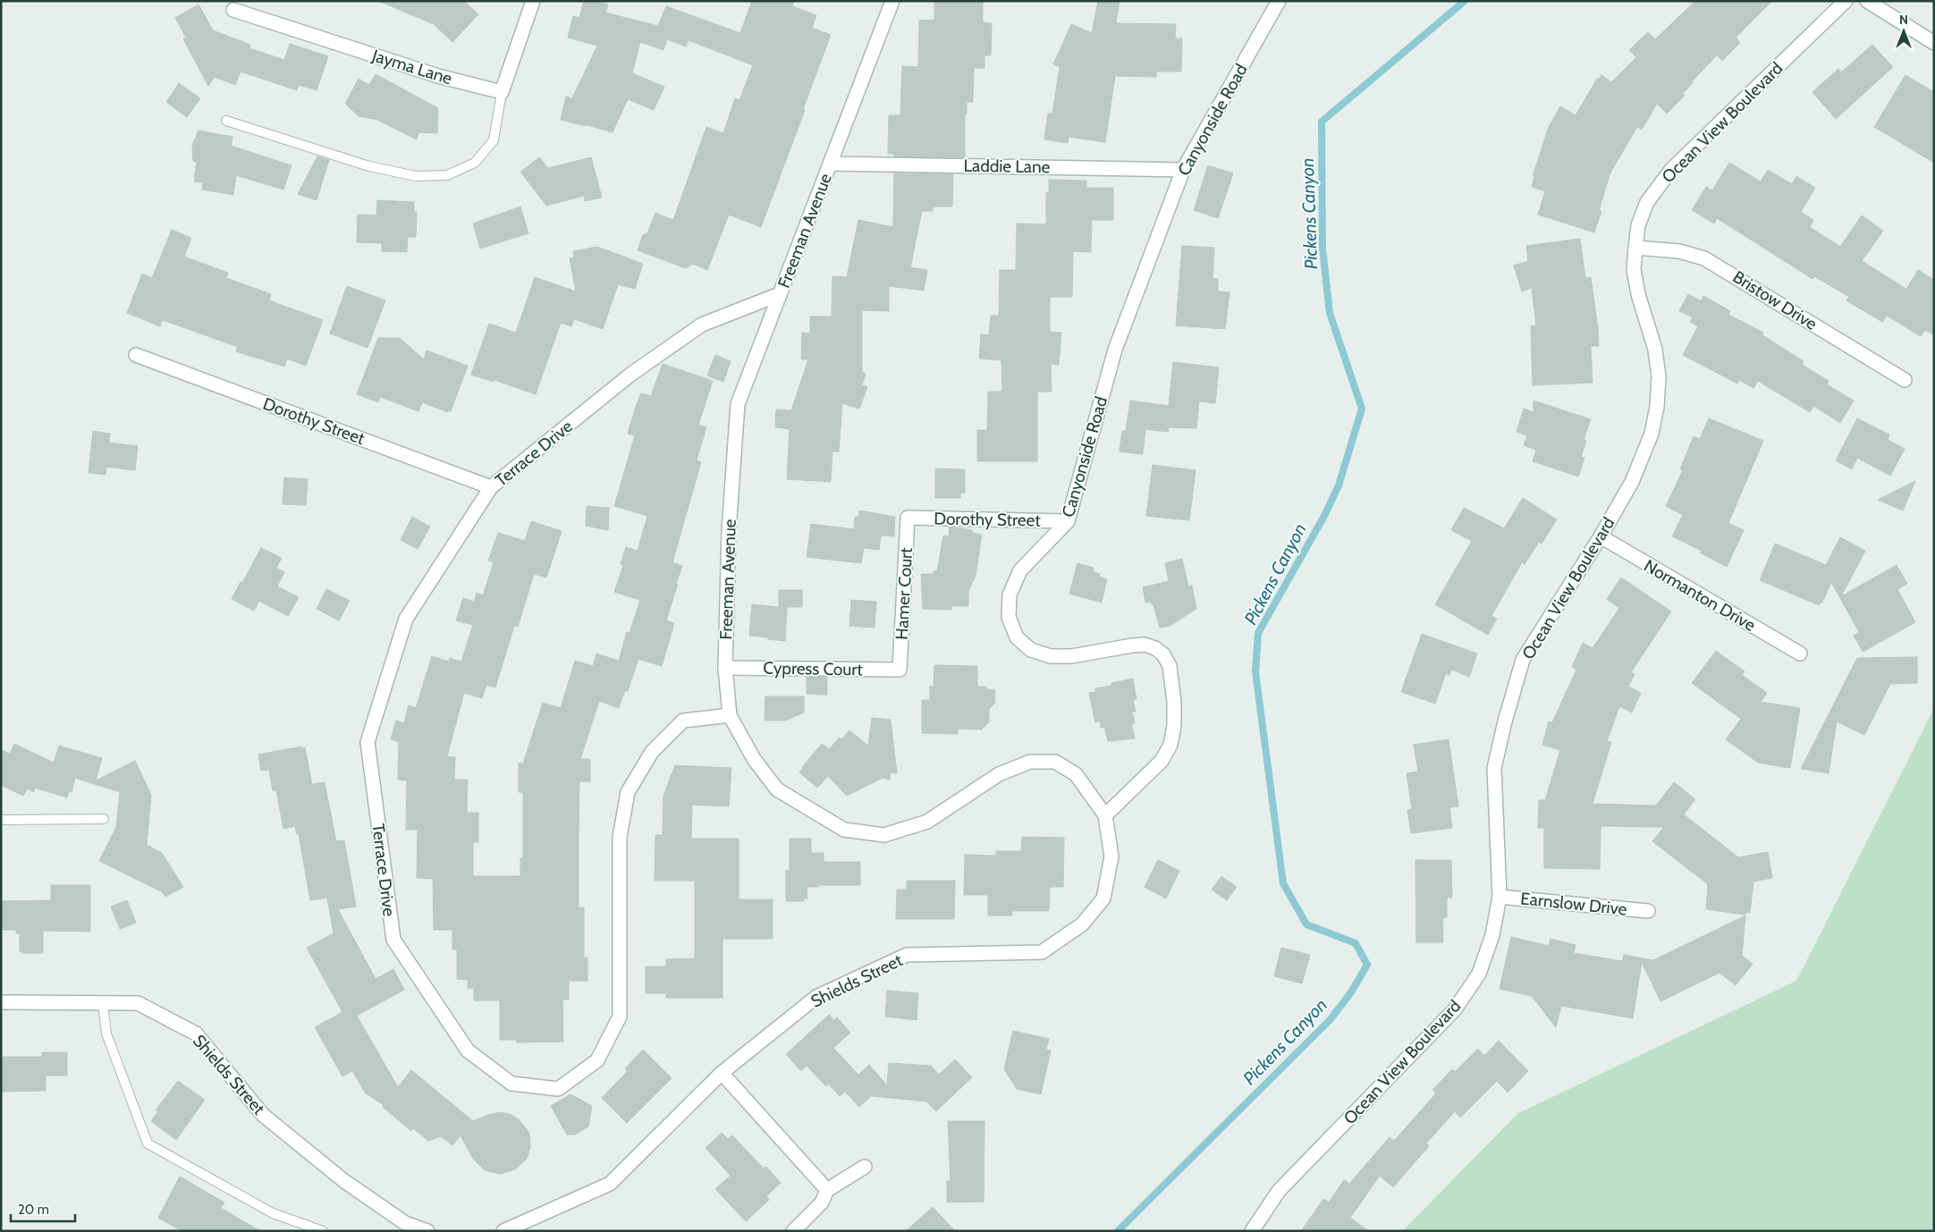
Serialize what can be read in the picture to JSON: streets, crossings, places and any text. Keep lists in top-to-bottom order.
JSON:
{
  "streets": {
    "street": [
      "Jayma Lane",
      "Canyonside Road",
      "Ocean View Boulevard",
      "Laddie Lane",
      "Freeman Avenue",
      "Bristow Drive",
      "Dorothy Street",
      "Terrace Drive",
      "Hamer Court",
      "Normanton Drive",
      "Cypress Court",
      "Earnslow Drive",
      "Shields Street"
    ]
  },
  "crossings": [
    ["Canyonside Road", "Laddie Lane"],
    ["Canyonside Road", "Freeman Avenue"],
    ["Canyonside Road", "Dorothy Street"],
    ["Canyonside Road", "Shields Street"],
    ["Ocean View Boulevard", "Bristow Drive"],
    ["Ocean View Boulevard", "Normanton Drive"],
    ["Ocean View Boulevard", "Earnslow Drive"],
    ["Laddie Lane", "Freeman Avenue"],
    ["Freeman Avenue", "Terrace Drive"],
    ["Freeman Avenue", "Cypress Court"],
    ["Freeman Avenue", "Shields Street"],
    ["Dorothy Street", "Terrace Drive"],
    ["Dorothy Street", "Hamer Court"],
    ["Hamer Court", "Cypress Court"]
  ],
  "water": ["Pickens Canyon"],
  "scale_bar": "20 m",
  "north": "top"
}
